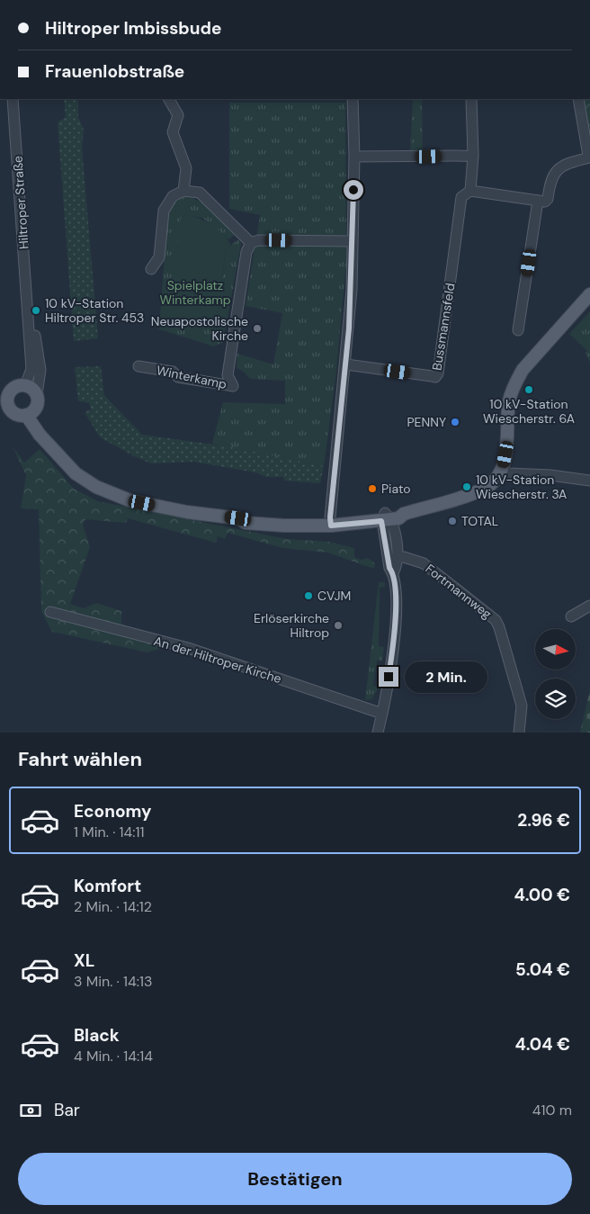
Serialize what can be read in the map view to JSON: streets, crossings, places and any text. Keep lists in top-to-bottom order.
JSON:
{
  "streets": {
    "street": [
      "Hiltroper Straße",
      "Bussmannsfeld",
      "Winterkamp",
      "Fortmannweg",
      "An der Hiltroper Kirche"
    ]
  },
  "parks": ["Spielplatz Winterkamp"],
  "places": [
    "10 kV-Station Hiltroper Str. 453",
    "Neuapostolische Kirche",
    "10 kV-Station Wiescherstr. 6A",
    "PENNY",
    "10 kV-Station Wiescherstr. 3A",
    "Piato",
    "TOTAL",
    "CVJM",
    "Erlöserkirche Hiltrop"
  ],
  "north": "right",
  "page": {
    "banner": ["Hiltroper Imbissbude", "Frauenlobstraße"],
    "bubble": "2 Min.",
    "heading": "Fahrt wählen",
    "list": [
      {
        "name": "Economy",
        "note": "1 Min. · 14:11",
        "value": "2.96 €"
      },
      {
        "name": "Komfort",
        "note": "2 Min. · 14:12",
        "value": "4.00 €"
      },
      {
        "name": "XL",
        "note": "3 Min. · 14:13",
        "value": "5.04 €"
      },
      {
        "name": "Black",
        "note": "4 Min. · 14:14",
        "value": "4.04 €"
      }
    ],
    "pay": ["Bar", "410 m"],
    "buttons": "Bestätigen"
  }
}
